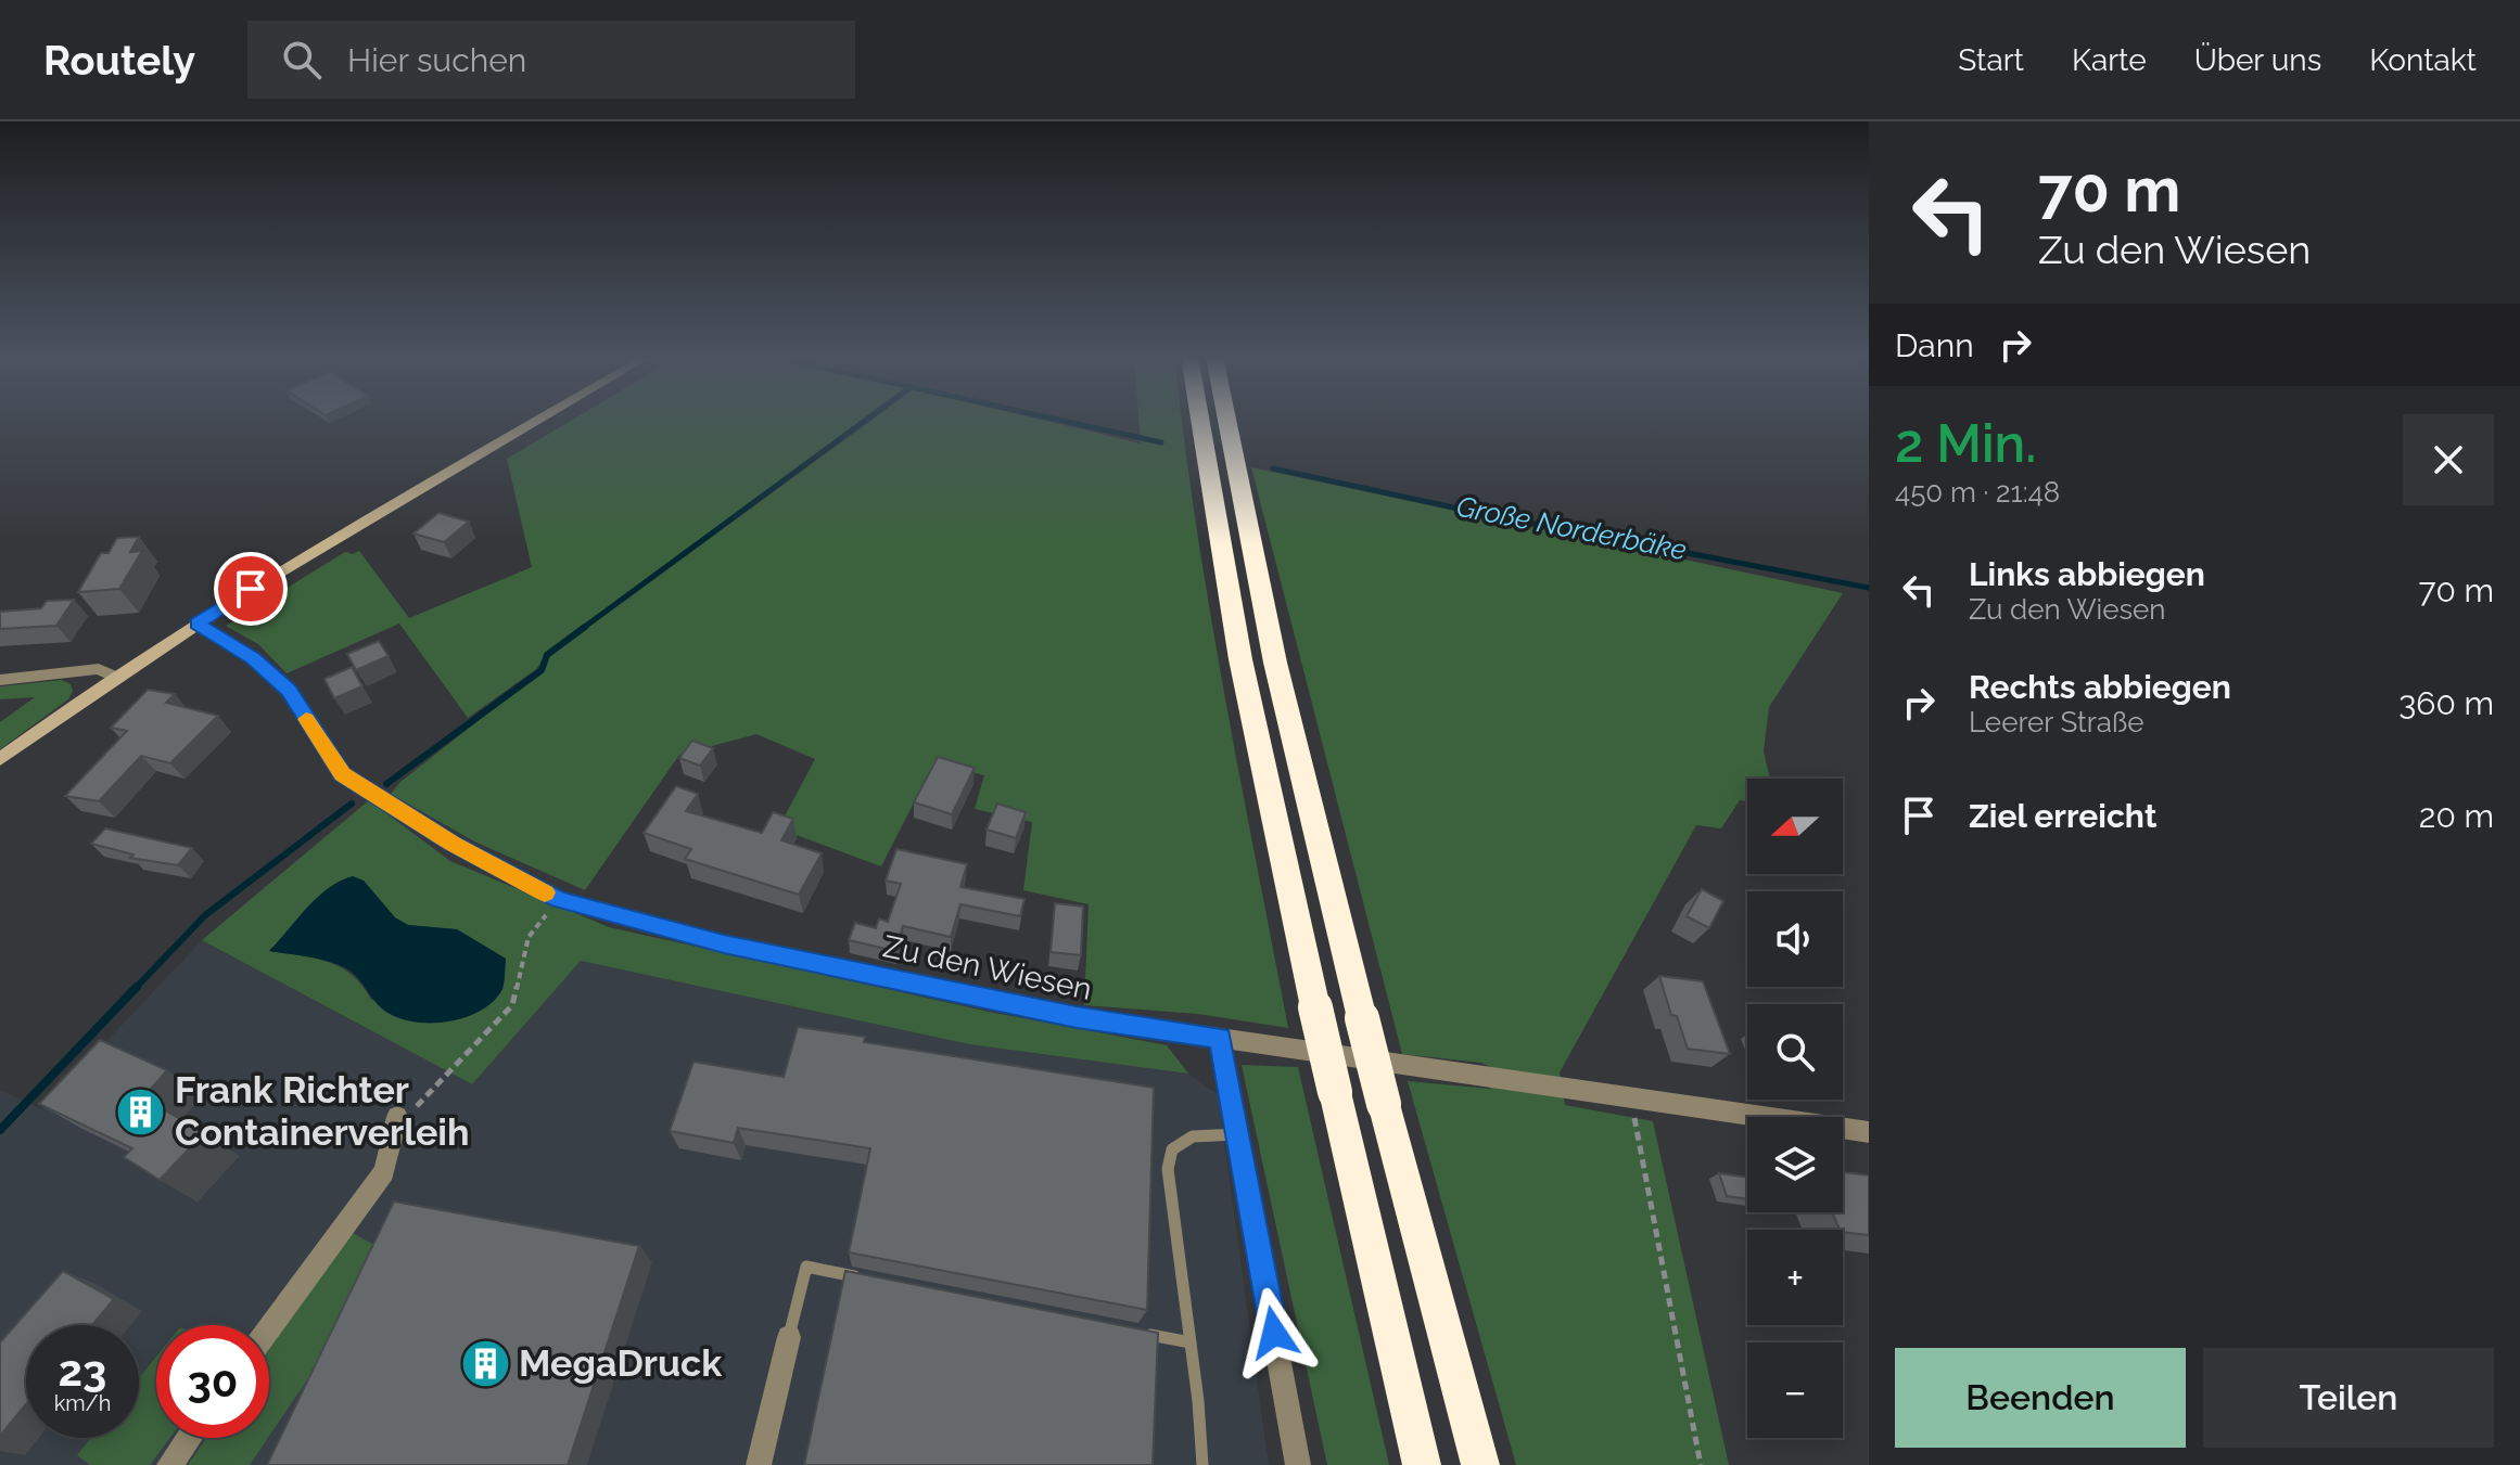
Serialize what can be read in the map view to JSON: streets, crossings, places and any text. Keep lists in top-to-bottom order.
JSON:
{
  "streets": {
    "street": ["Zu den Wiesen"]
  },
  "water": ["Große Norderbäke"],
  "places": {
    "building": ["Frank Richter Containerverleih", "MegaDruck"]
  },
  "north": "left",
  "page": {
    "header": "Routely",
    "search": "Hier suchen",
    "nav": [
      "Start",
      "Karte",
      "Über uns",
      "Kontakt"
    ],
    "turn": ["70 m", "Zu den Wiesen"],
    "then": "Dann",
    "heading": ["2 Min.", "450 m · 21:48"],
    "list": [
      {
        "name": "Links abbiegen",
        "note": "Zu den Wiesen",
        "value": "70 m"
      },
      {
        "name": "Rechts abbiegen",
        "note": "Leerer Straße",
        "value": "360 m"
      },
      {
        "name": "Ziel erreicht",
        "value": "20 m"
      }
    ],
    "map_buttons": ["+", "−"],
    "speed": "23 km/h",
    "limit": "30",
    "buttons": ["Beenden", "Teilen"]
  }
}
